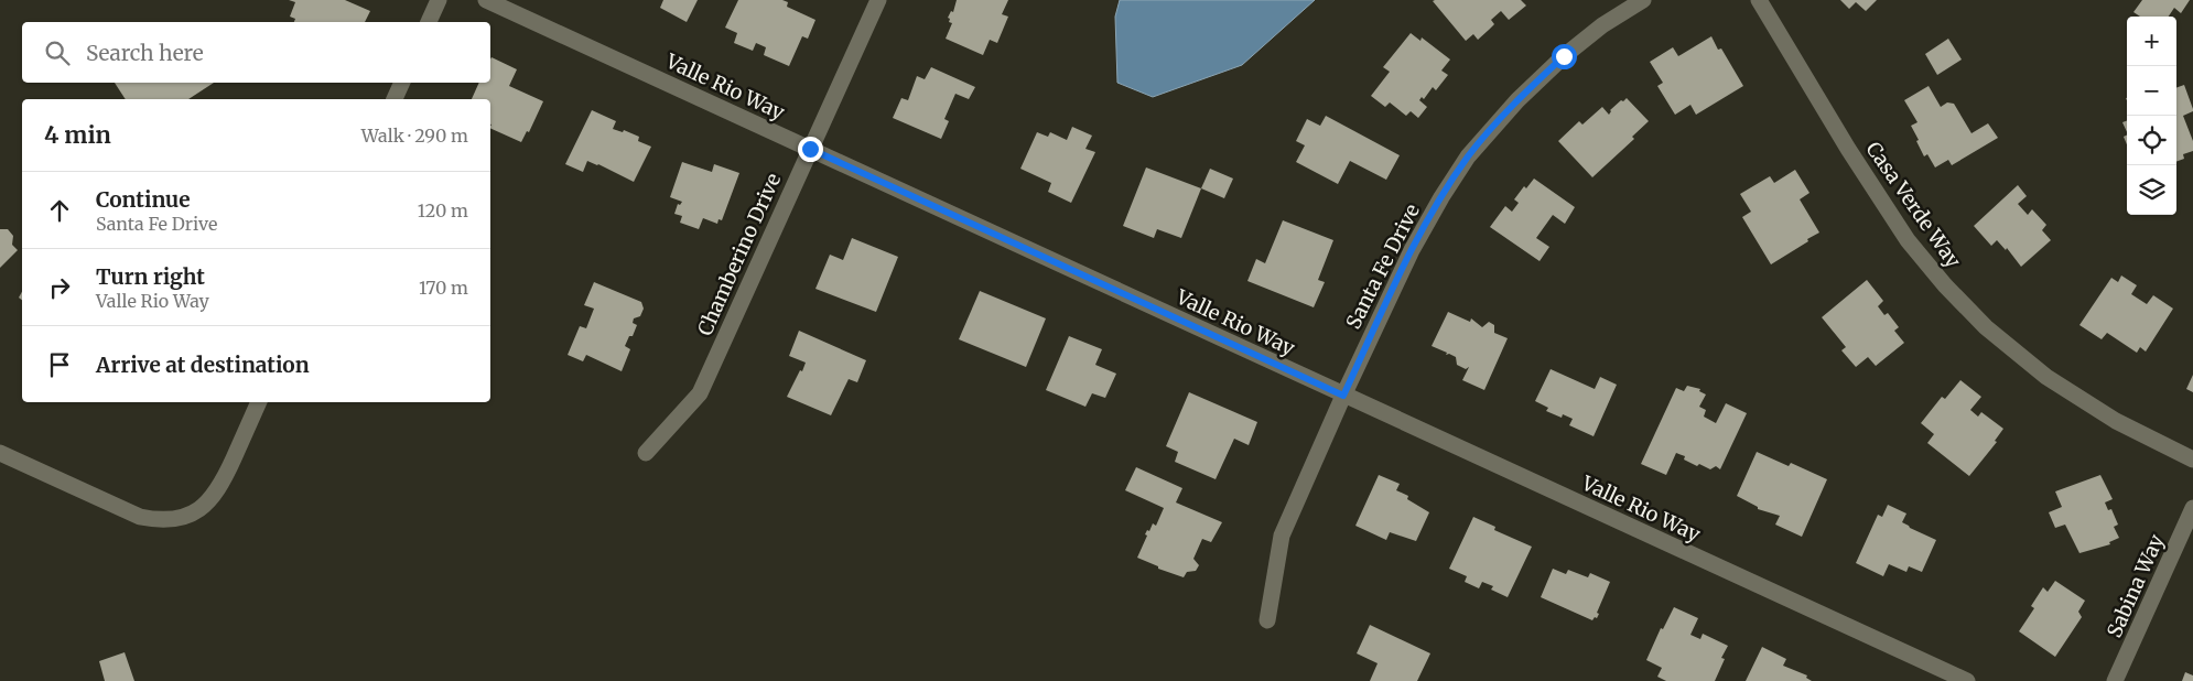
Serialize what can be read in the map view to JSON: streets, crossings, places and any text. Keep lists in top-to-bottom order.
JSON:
{
  "streets": {
    "street": [
      "Valle Rio Way",
      "Casa Verde Way",
      "Chamberino Drive",
      "Santa Fe Drive",
      "Sabina Way"
    ]
  },
  "crossings": [
    ["Valle Rio Way", "Chamberino Drive"],
    ["Valle Rio Way", "Santa Fe Drive"]
  ],
  "page": {
    "map_buttons": ["+", "−"],
    "search": "Search here",
    "heading": ["4 min", "Walk · 290 m"],
    "list": [
      ["Continue", "Santa Fe Drive", "120 m"],
      ["Turn right", "Valle Rio Way", "170 m"],
      "Arrive at destination"
    ]
  }
}
